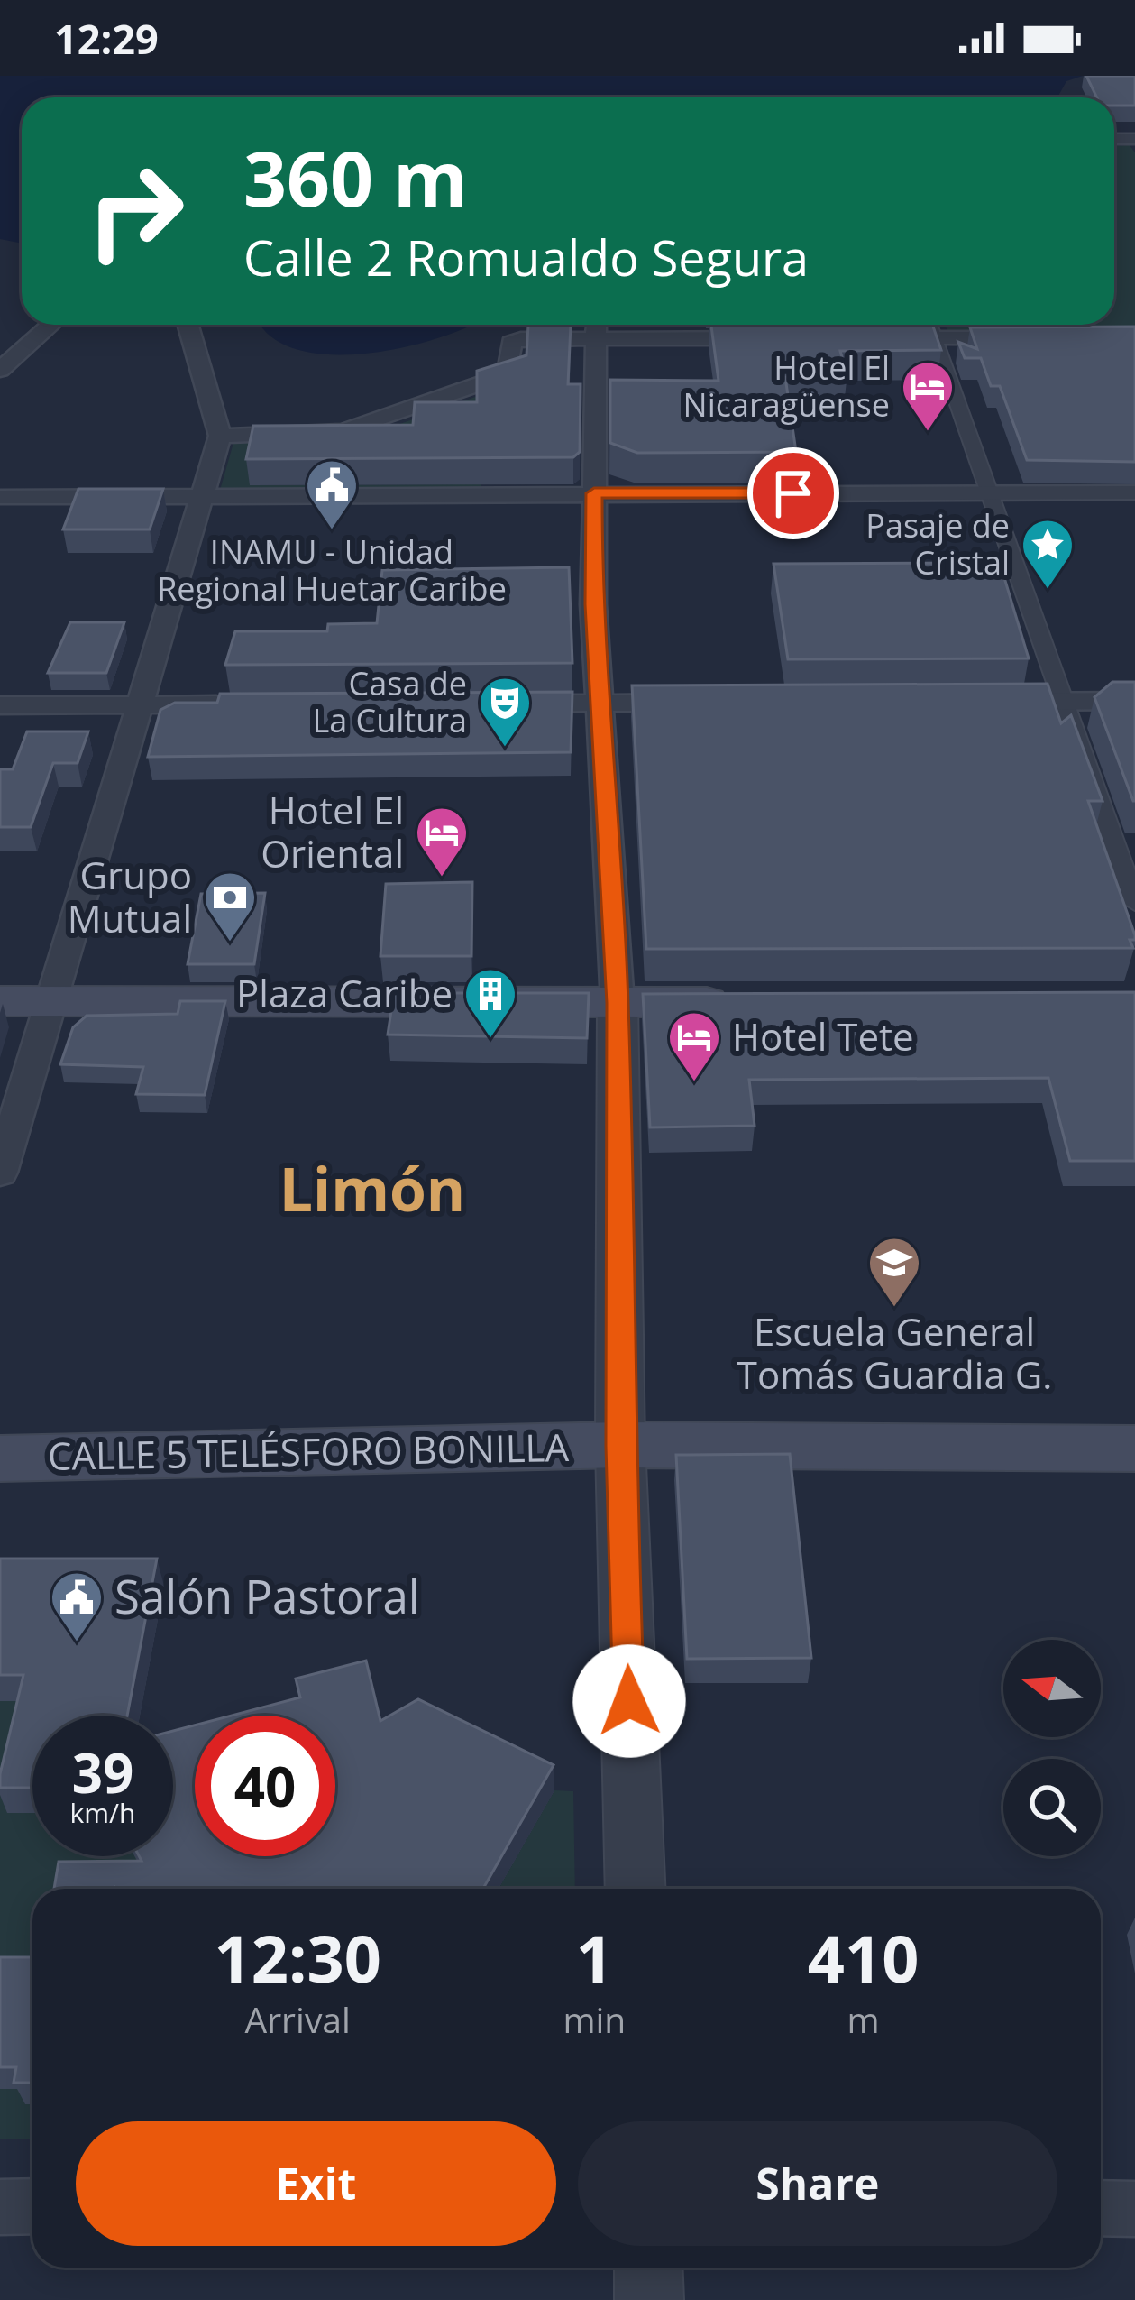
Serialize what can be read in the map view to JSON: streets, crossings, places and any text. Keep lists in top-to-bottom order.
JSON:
{
  "streets": {
    "main road": ["CALLE 5 TELÉSFORO BONILLA"]
  },
  "districts": ["Limón"],
  "places": {
    "hotel": ["Hotel El Nicaragüense", "Hotel El Oriental", "Hotel Tete"],
    "public building": ["INAMU - Unidad Regional Huetar Caribe", "Salón Pastoral"],
    "place": ["Pasaje de Cristal"],
    "theatre": ["Casa de La Cultura"],
    "bank": ["Grupo Mutual"],
    "building": ["Plaza Caribe"],
    "school or university": ["Escuela General Tomás Guardia G."]
  },
  "north": "left",
  "page": {
    "status": "12:29",
    "turn": ["360 m", "Calle 2 Romualdo Segura"],
    "speed": "39 km/h",
    "limit": "40",
    "eta": [
      "12:30",
      "Arrival",
      "1",
      "min",
      "410",
      "m"
    ],
    "buttons": ["Exit", "Share"]
  }
}
